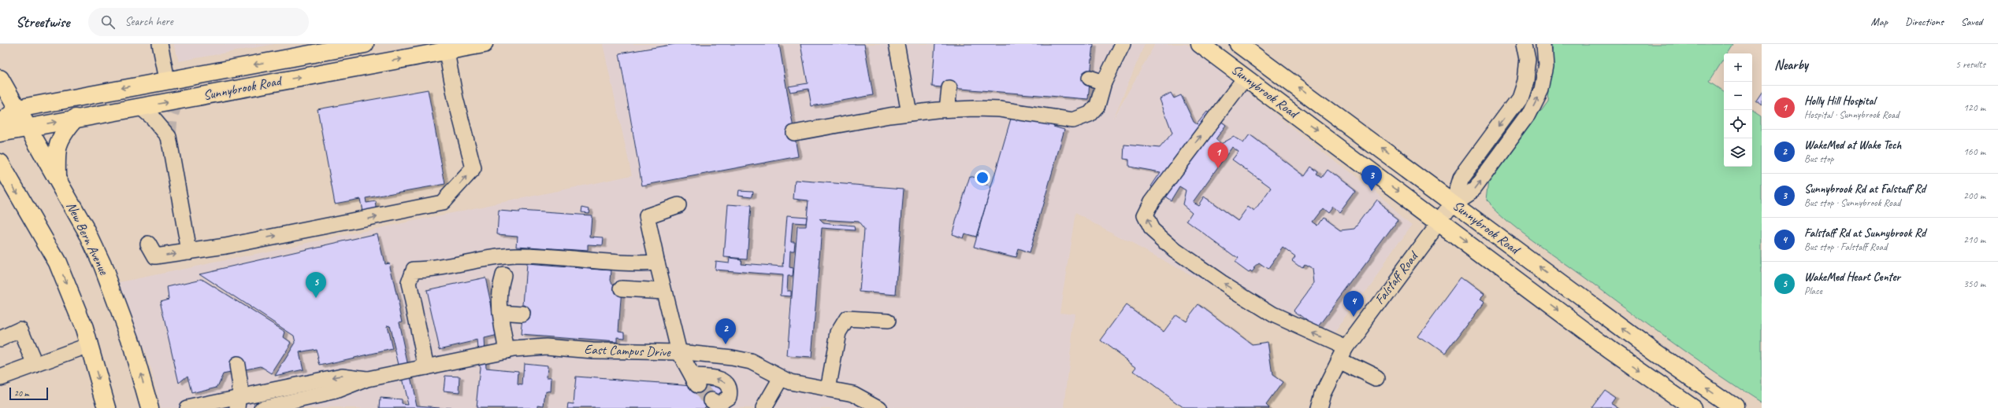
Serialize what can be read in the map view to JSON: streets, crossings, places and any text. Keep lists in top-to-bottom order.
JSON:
{
  "streets": {
    "main road": ["Sunnybrook Road", "New Bern Avenue"],
    "street": ["Falstaff Road", "East Campus Drive"]
  },
  "crossings": [
    ["Sunnybrook Road", "New Bern Avenue"],
    ["Sunnybrook Road", "Falstaff Road"]
  ],
  "scale_bar": "20 m",
  "page": {
    "header": "Streetwise",
    "search": "Search here",
    "nav": ["Map", "Directions", "Saved"],
    "heading": ["Nearby", "5 results"],
    "map_buttons": ["+", "−"],
    "list": [
      {
        "mark": "1",
        "name": "Holly Hill Hospital",
        "note": "Hospital · Sunnybrook Road",
        "value": "120 m"
      },
      {
        "mark": "2",
        "name": "WakeMed at Wake Tech",
        "note": "Bus stop",
        "value": "160 m"
      },
      {
        "mark": "3",
        "name": "Sunnybrook Rd at Falstaff Rd",
        "note": "Bus stop · Sunnybrook Road",
        "value": "200 m"
      },
      {
        "mark": "4",
        "name": "Falstaff Rd at Sunnybrook Rd",
        "note": "Bus stop · Falstaff Road",
        "value": "210 m"
      },
      {
        "mark": "5",
        "name": "WakeMed Heart Center",
        "note": "Place",
        "value": "350 m"
      }
    ],
    "pins": [
      "1",
      "3",
      "5",
      "4",
      "2"
    ],
    "scale": "20 m"
  }
}
